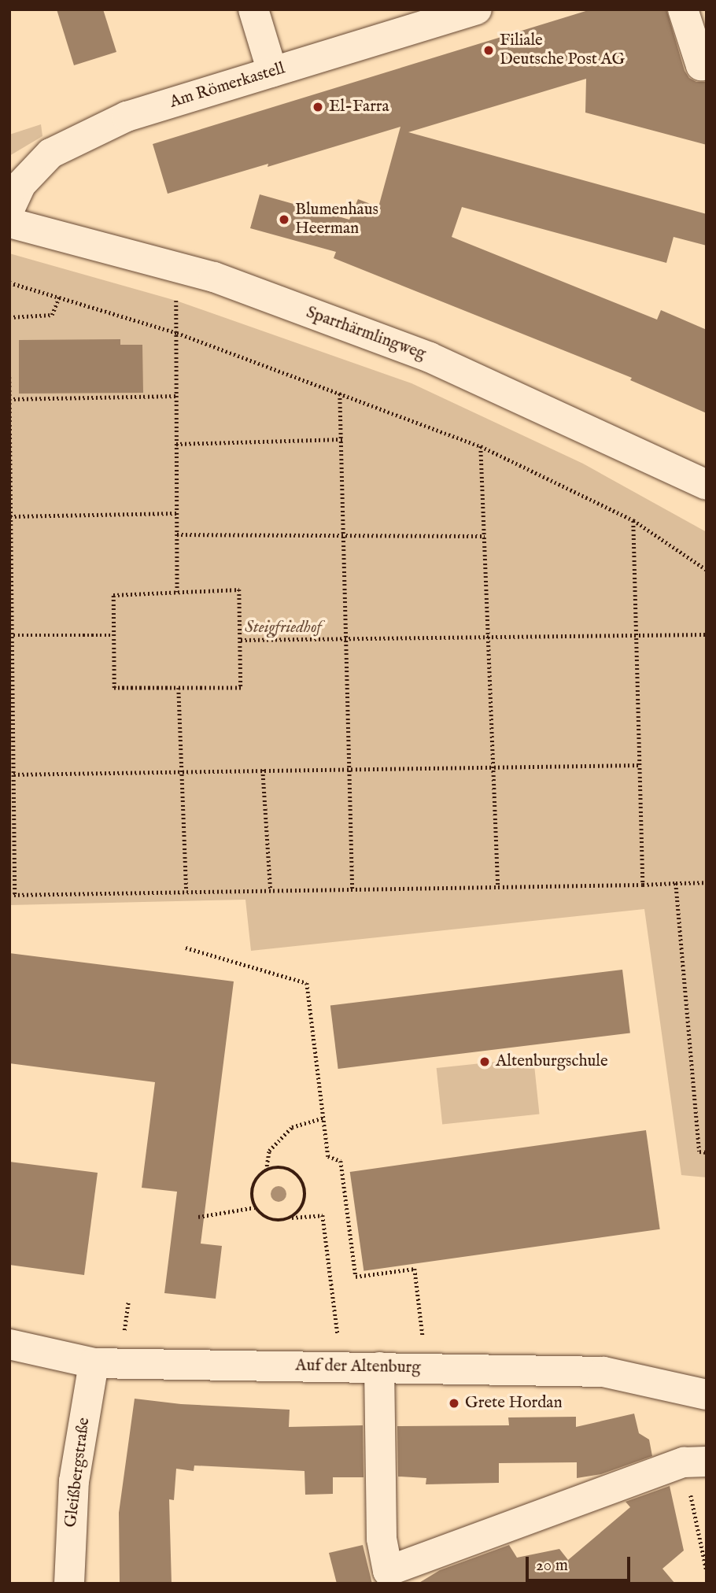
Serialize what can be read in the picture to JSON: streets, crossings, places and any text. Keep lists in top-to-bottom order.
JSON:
{
  "streets": {
    "street": [
      "Am Römerkastell",
      "Sparrhärmlingweg",
      "Auf der Altenburg",
      "Gleißbergstraße"
    ]
  },
  "crossings": [
    ["Auf der Altenburg", "Gleißbergstraße"]
  ],
  "parks": ["Steigfriedhof"],
  "places": [
    "Filiale Deutsche Post AG",
    "El-Farra",
    "Blumenhaus Heerman",
    "Altenburgschule",
    "Grete Hordan"
  ],
  "scale_bar": "20 m"
}
